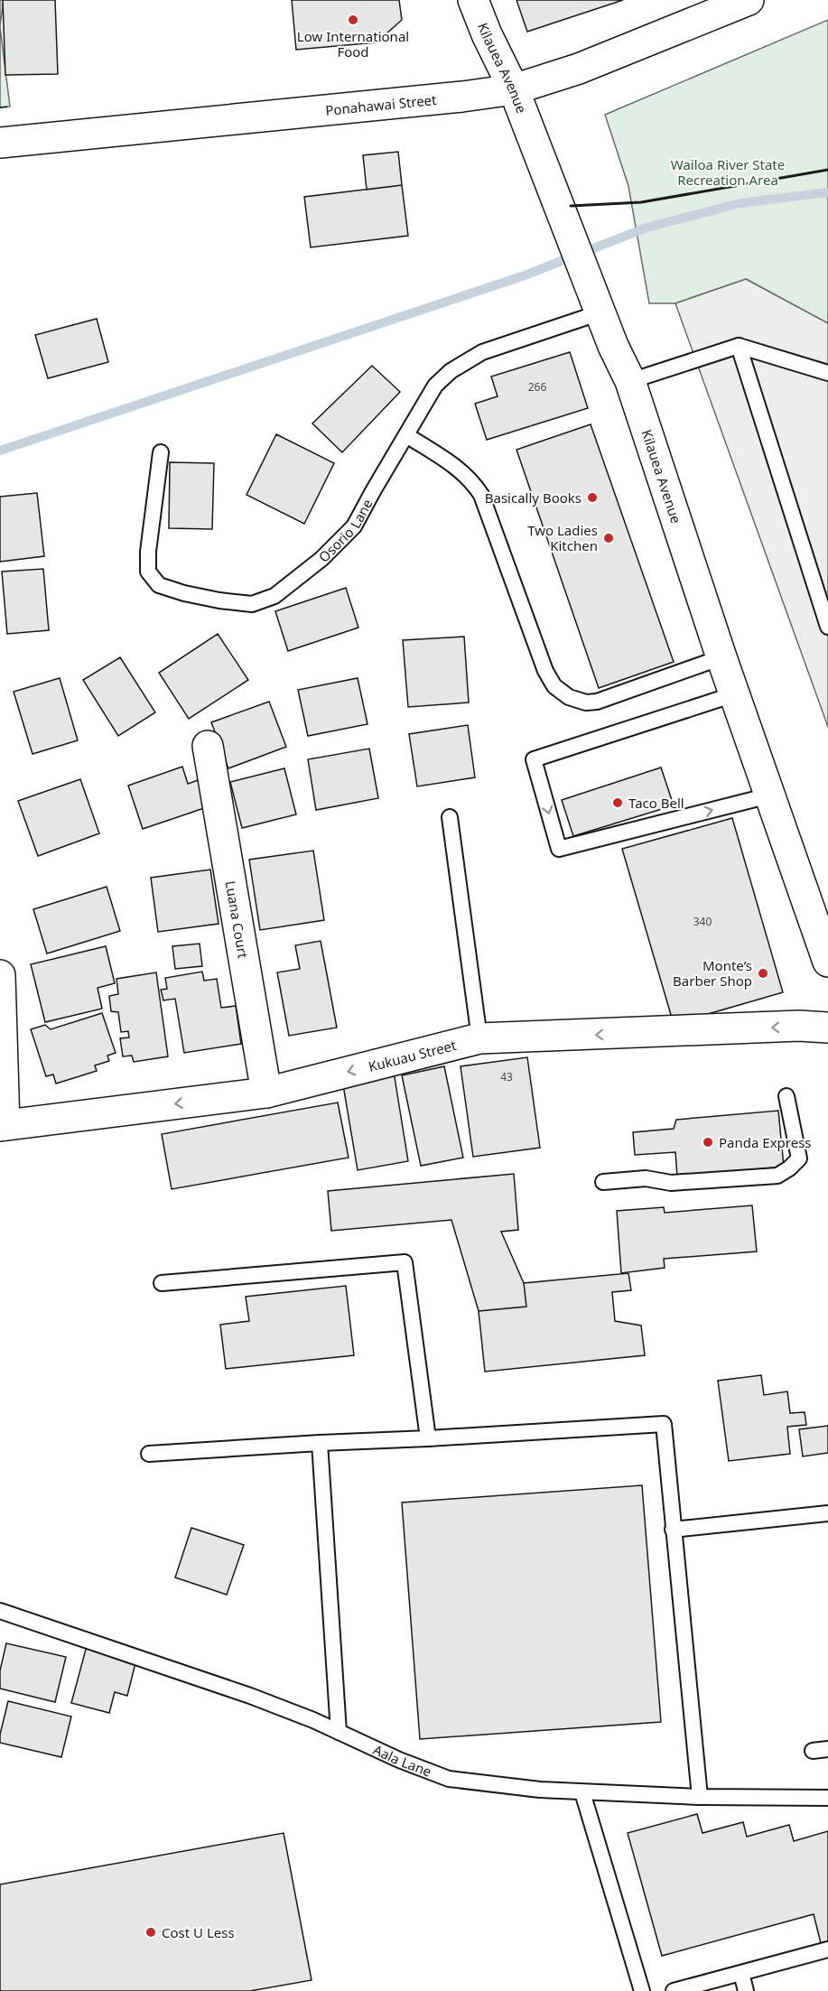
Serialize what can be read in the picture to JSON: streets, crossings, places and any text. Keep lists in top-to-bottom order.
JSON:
{
  "streets": {
    "street": [
      "Kilauea Avenue",
      "Ponahawai Street",
      "Luana Court",
      "Kukuau Street"
    ],
    "lane": ["Osorio Lane", "Aala Lane"]
  },
  "crossings": [
    ["Kilauea Avenue", "Ponahawai Street"],
    ["Kilauea Avenue", "Osorio Lane"],
    ["Luana Court", "Kukuau Street"]
  ],
  "one_way": ["Kukuau Street"],
  "parks": ["Wailoa River State Recreation Area"],
  "places": [
    "Low International Food",
    "Basically Books",
    "Two Ladies Kitchen",
    "Taco Bell",
    "Monte’s Barber Shop",
    "Panda Express",
    "Cost U Less"
  ],
  "house_numbers": ["266", "340", "43"]
}
